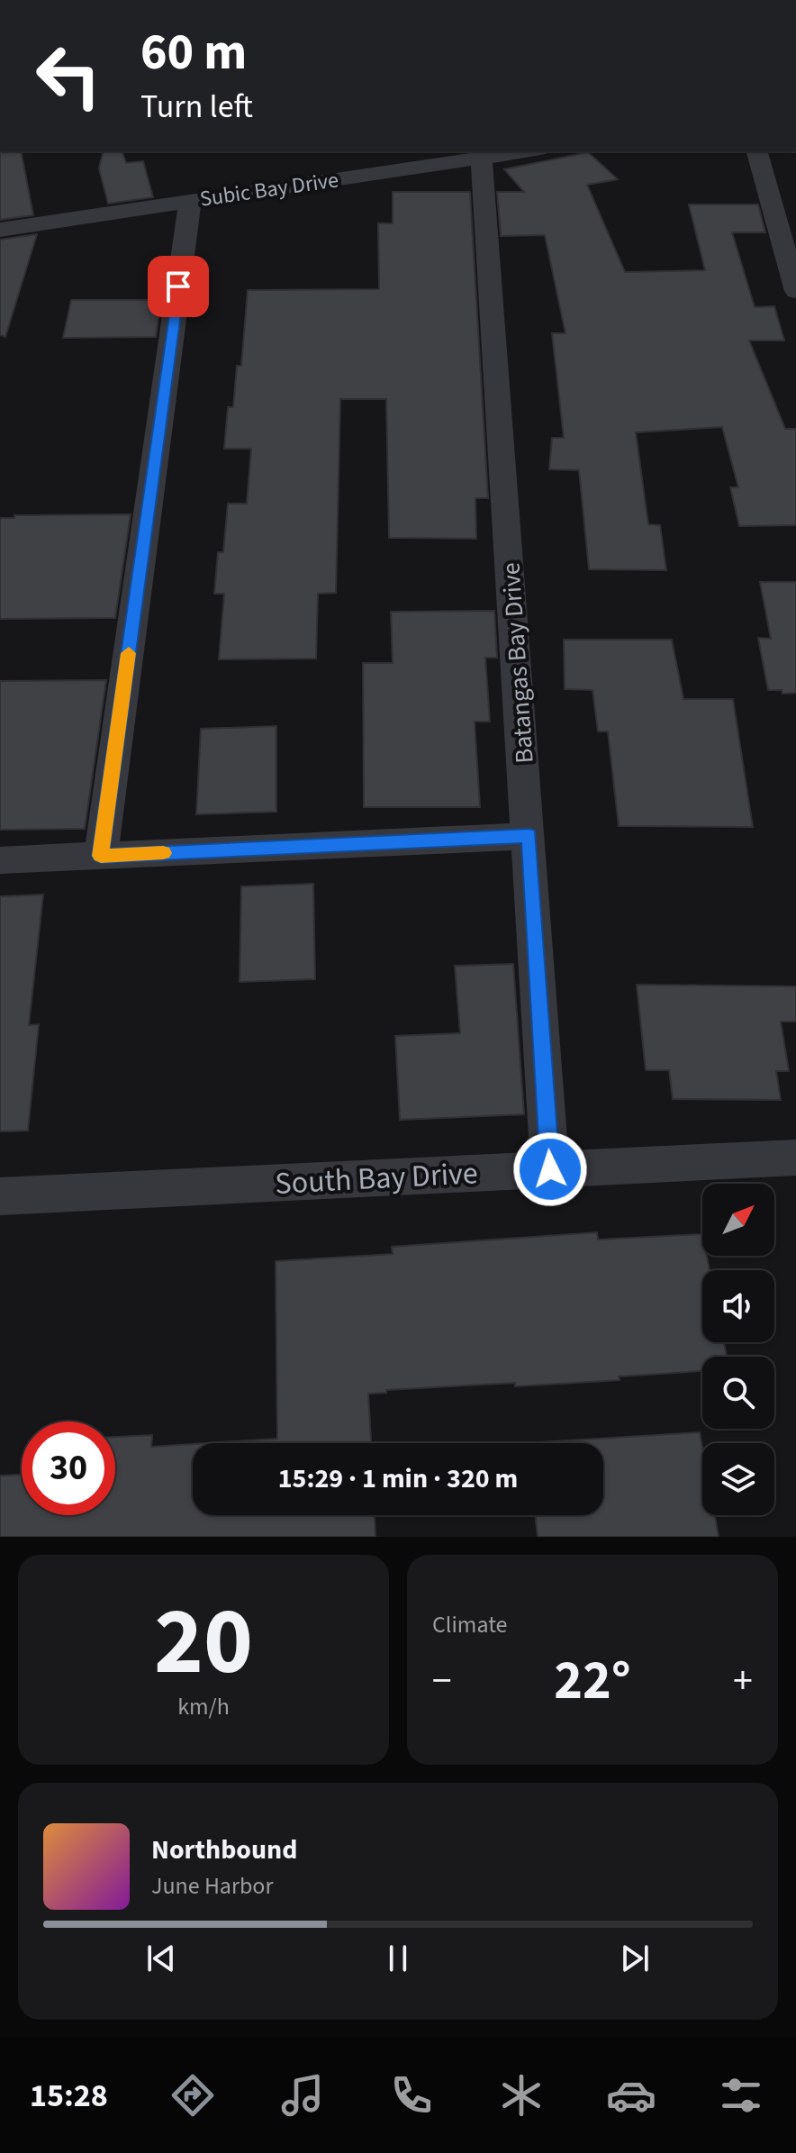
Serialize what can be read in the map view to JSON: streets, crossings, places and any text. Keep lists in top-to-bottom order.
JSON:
{
  "streets": {
    "street": ["Subic Bay Drive", "Batangas Bay Drive", "South Bay Drive"]
  },
  "crossings": [
    ["Subic Bay Drive", "Batangas Bay Drive"],
    ["Batangas Bay Drive", "South Bay Drive"]
  ],
  "north": "top right",
  "page": {
    "turn": ["60 m", "Turn left"],
    "limit": "30",
    "trip": "15:29 · 1 min · 320 m",
    "tile": [
      ["20", "km/h"],
      "Climate"
    ],
    "heat": ["−", "22°", "+"],
    "song": ["Northbound", "June Harbor"],
    "tabs": "15:28"
  }
}
